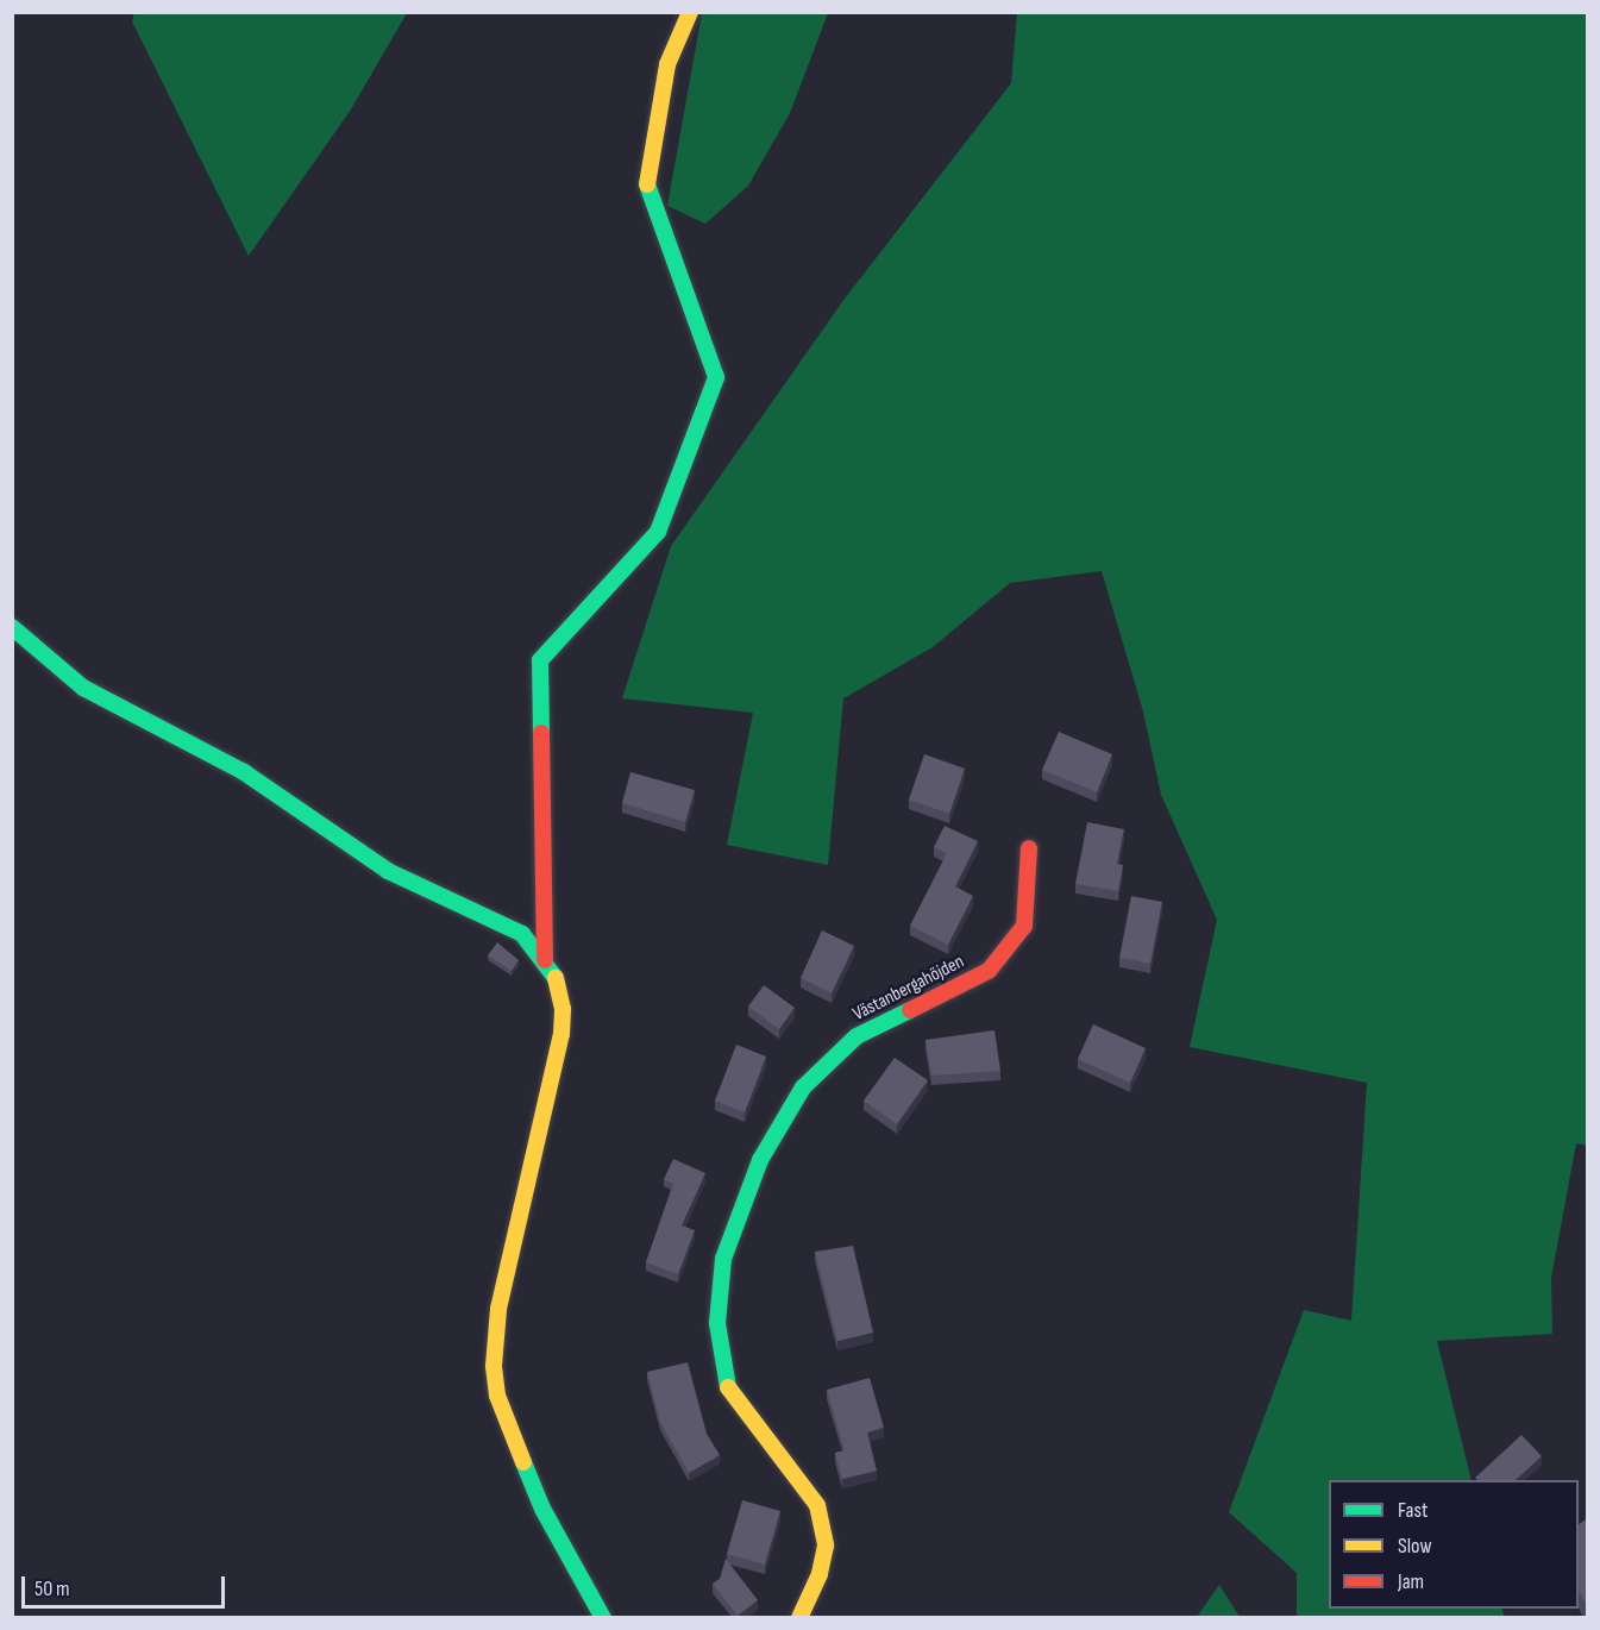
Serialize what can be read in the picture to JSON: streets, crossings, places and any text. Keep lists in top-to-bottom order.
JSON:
{
  "streets": {
    "street": ["Västanbergahöjden"]
  },
  "legend": ["Fast", "Slow", "Jam"],
  "scale_bar": "50 m"
}
